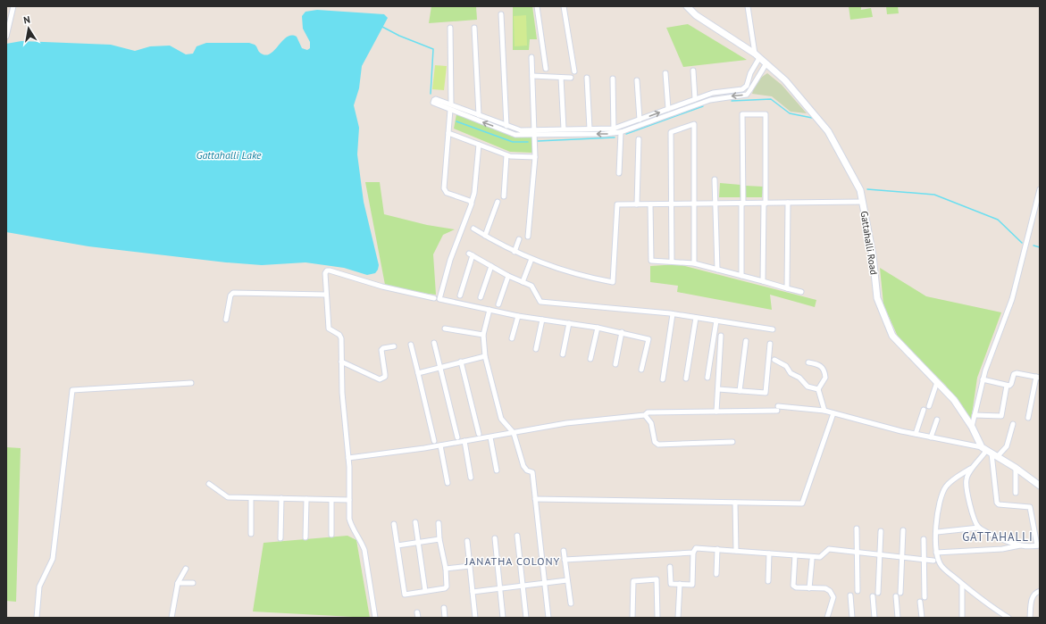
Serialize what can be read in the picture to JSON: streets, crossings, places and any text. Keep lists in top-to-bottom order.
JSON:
{
  "streets": {
    "main road": ["Gattahalli Road"]
  },
  "districts": ["GATTAHALLI", "JANATHA COLONY"],
  "water": ["Gattahalli Lake"],
  "north": "top"
}
